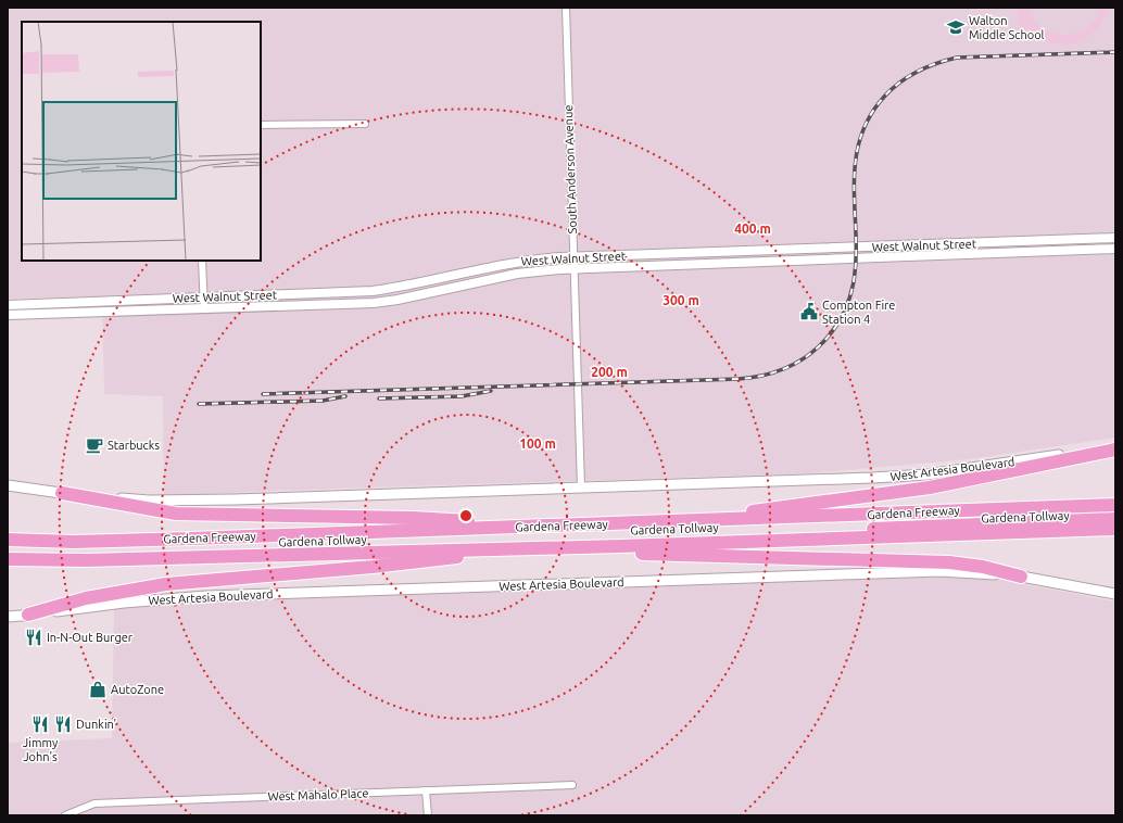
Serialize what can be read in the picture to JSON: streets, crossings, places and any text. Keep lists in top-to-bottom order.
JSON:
{
  "streets": {
    "highway": ["Gardena Freeway", "Gardena Tollway"],
    "main road": ["West Artesia Boulevard"],
    "street": ["South Anderson Avenue", "West Walnut Street", "West Mahalo Place"]
  },
  "crossings": [
    ["South Anderson Avenue", "West Walnut Street"],
    ["South Anderson Avenue", "West Artesia Boulevard"],
    ["Gardena Freeway", "Gardena Tollway"]
  ],
  "places": {
    "school or university": ["Walton Middle School"],
    "public building": ["Compton Fire Station 4"],
    "cafe": ["Starbucks"],
    "restaurant": ["In-N-Out Burger", "Jimmy John's", "Dunkin'"],
    "shop": ["AutoZone"]
  },
  "rings": [
    "400 m",
    "300 m",
    "200 m",
    "100 m"
  ]
}
